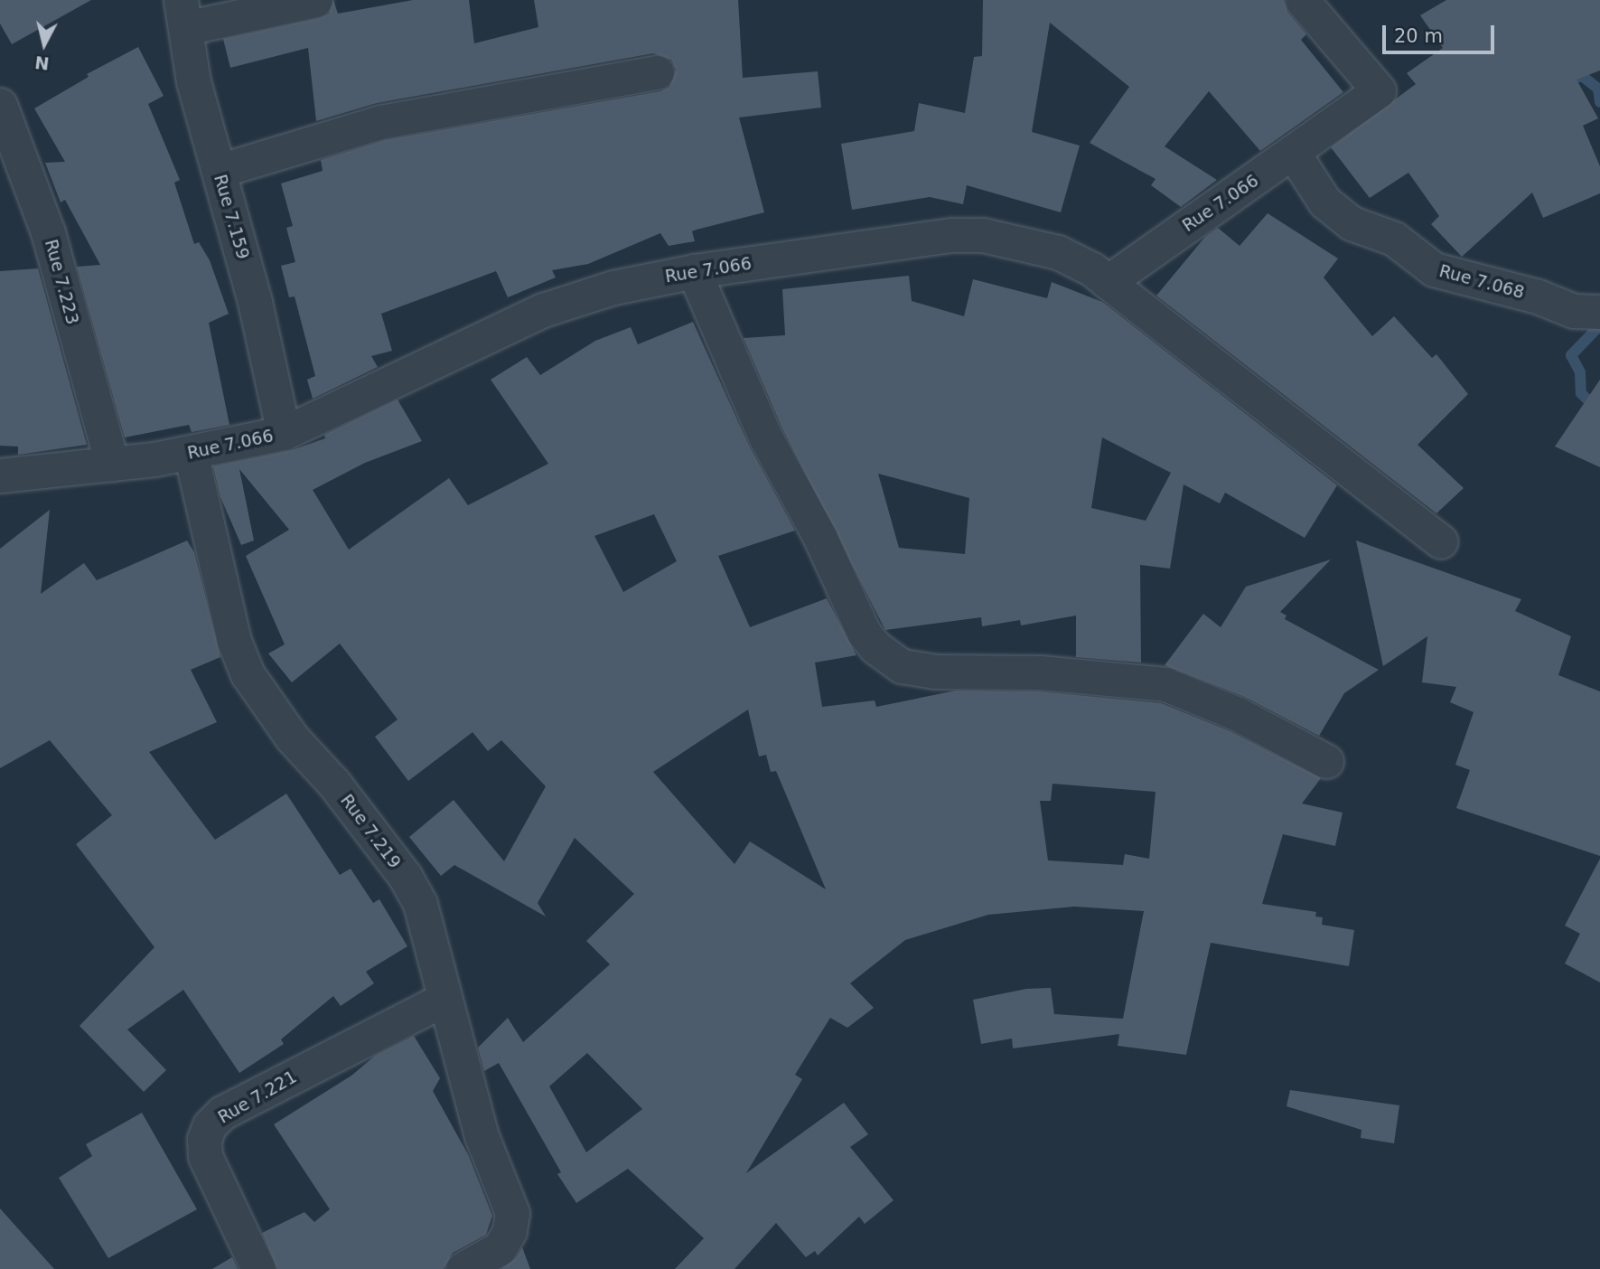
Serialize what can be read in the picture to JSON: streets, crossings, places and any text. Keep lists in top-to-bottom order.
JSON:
{
  "streets": {
    "street": [
      "Rue 7.066",
      "Rue 7.159",
      "Rue 7.223",
      "Rue 7.068",
      "Rue 7.219",
      "Rue 7.221"
    ]
  },
  "crossings": [
    ["Rue 7.066", "Rue 7.159"],
    ["Rue 7.066", "Rue 7.223"],
    ["Rue 7.066", "Rue 7.068"],
    ["Rue 7.066", "Rue 7.219"],
    ["Rue 7.219", "Rue 7.221"]
  ],
  "scale_bar": "20 m",
  "north": "bottom"
}
